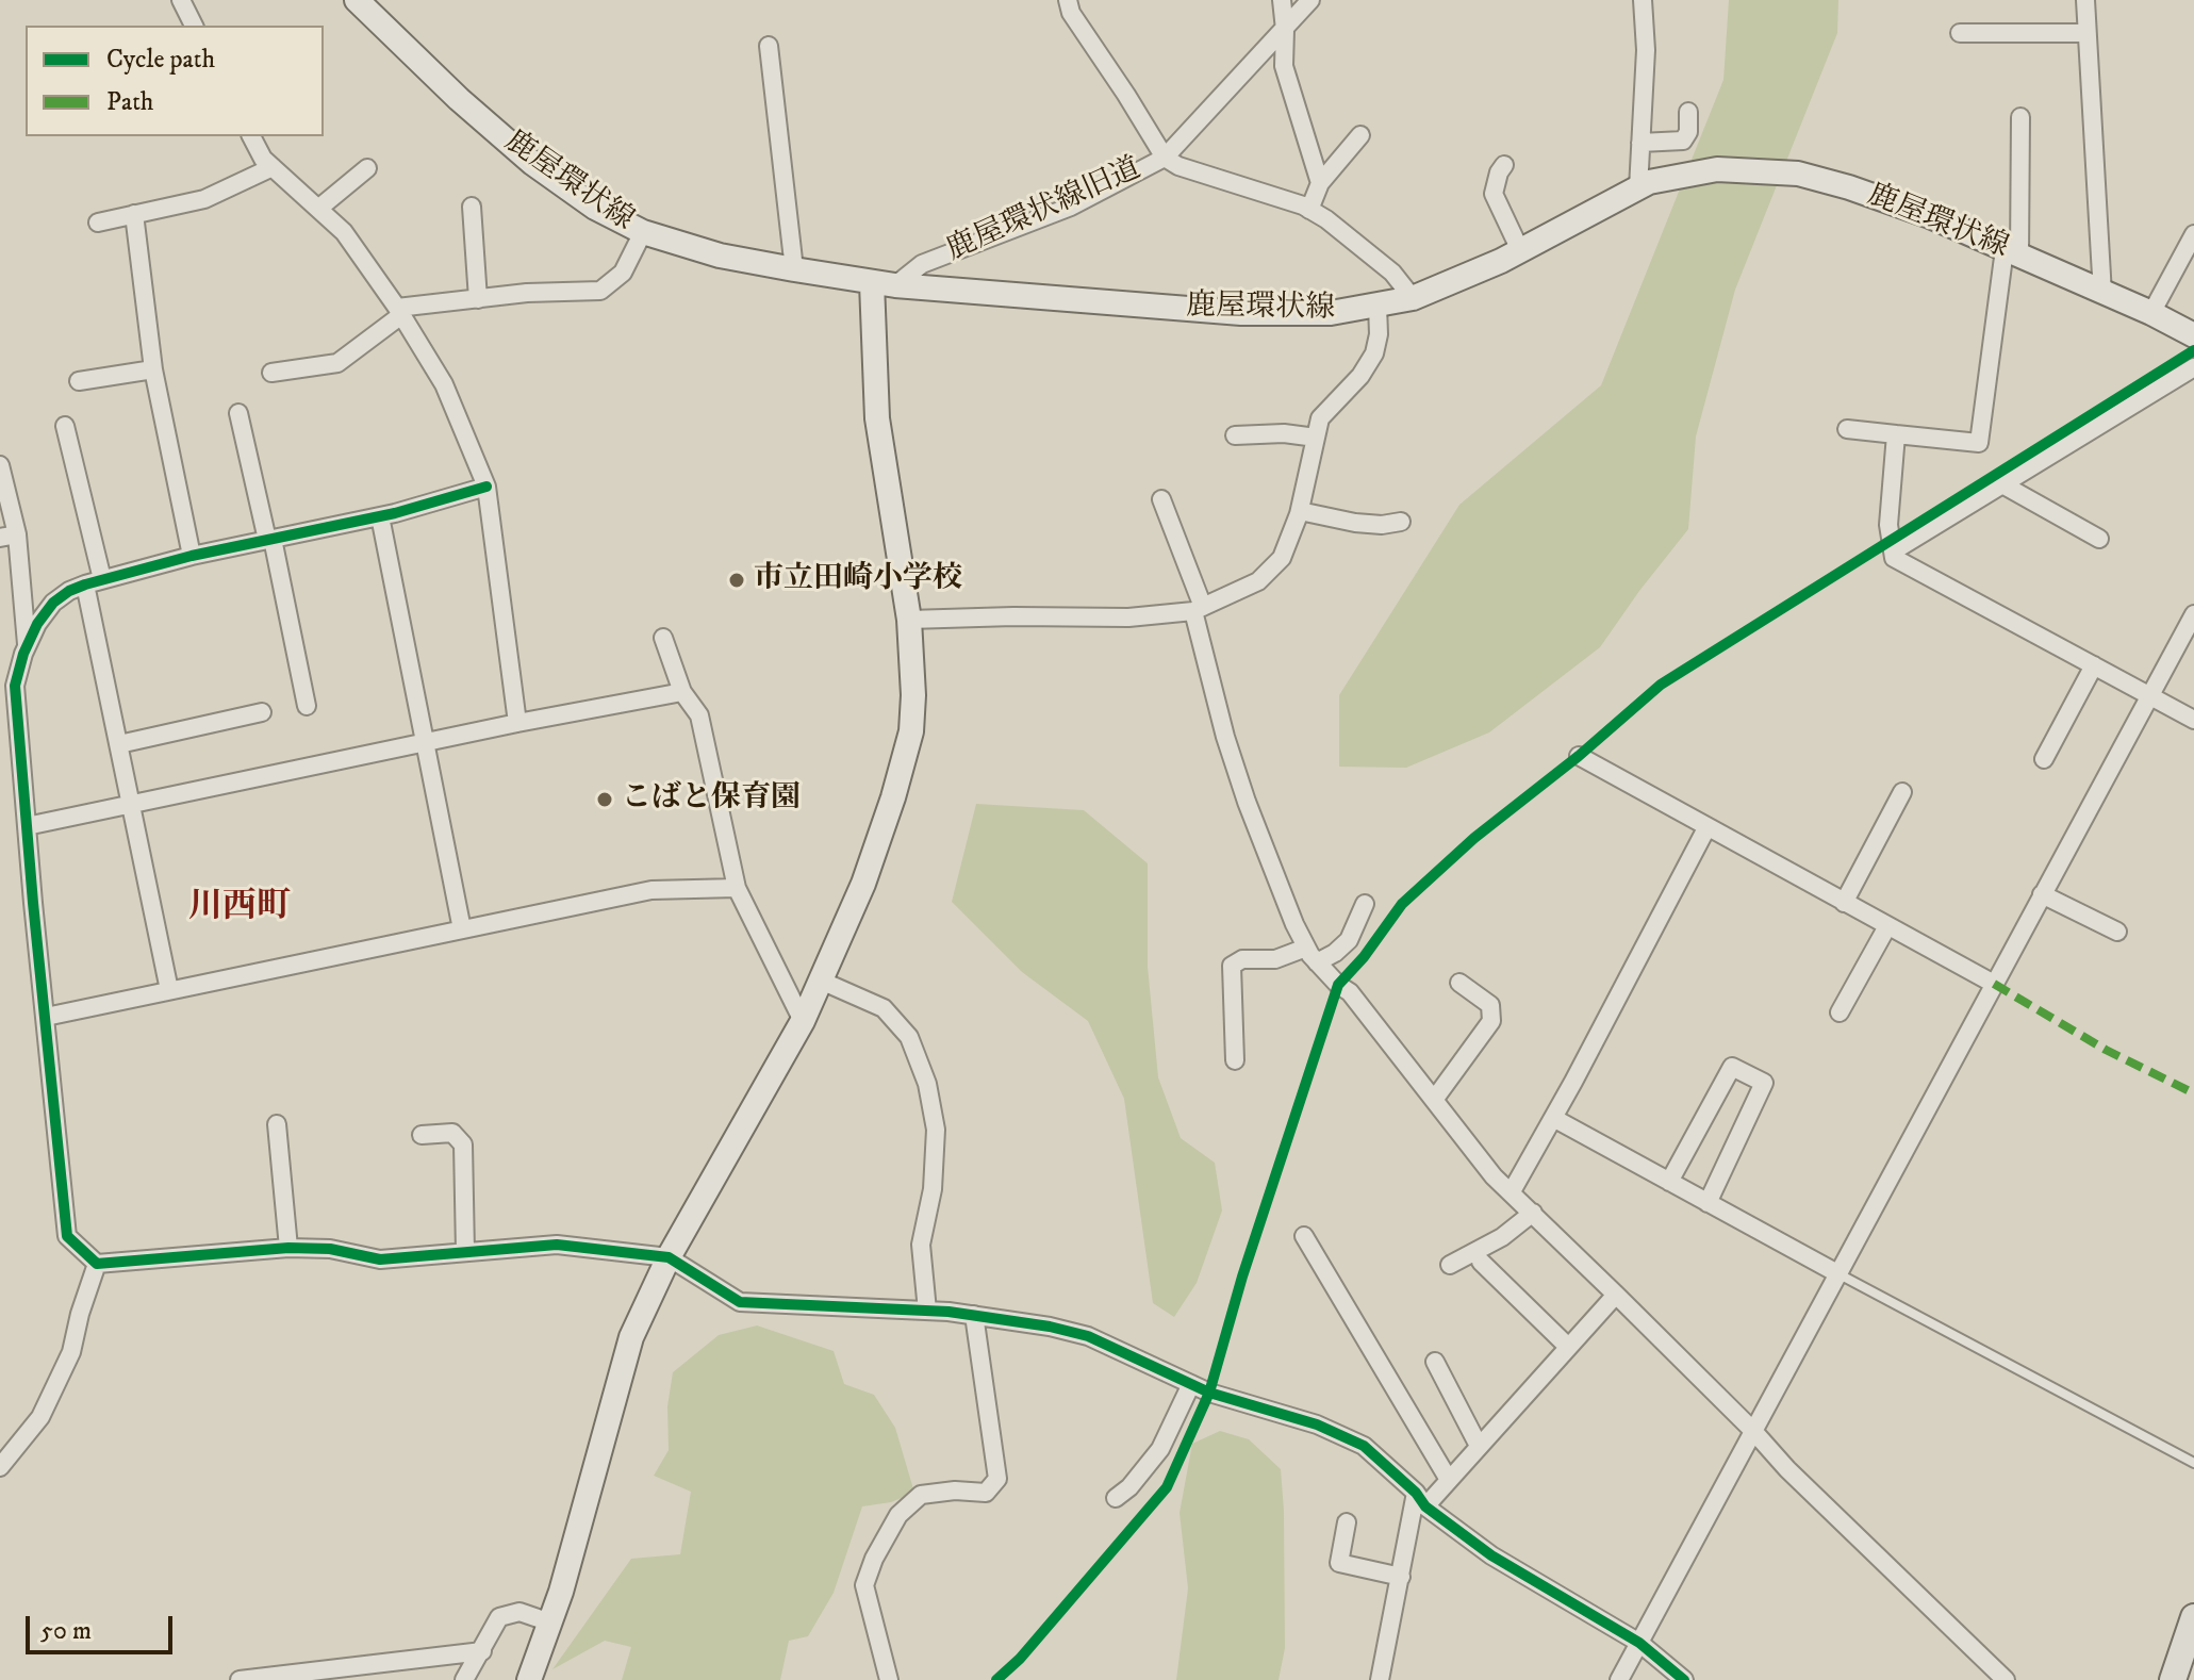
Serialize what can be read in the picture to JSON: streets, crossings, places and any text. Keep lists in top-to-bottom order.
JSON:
{
  "streets": {
    "main road": ["鹿屋環状線"],
    "street": ["鹿屋環状線旧道"]
  },
  "crossings": [
    ["鹿屋環状線", "鹿屋環状線旧道"]
  ],
  "districts": ["川西町"],
  "places": ["市立田崎小学校", "こばと保育園"],
  "legend": ["Cycle path", "Path"],
  "scale_bar": "50 m"
}
